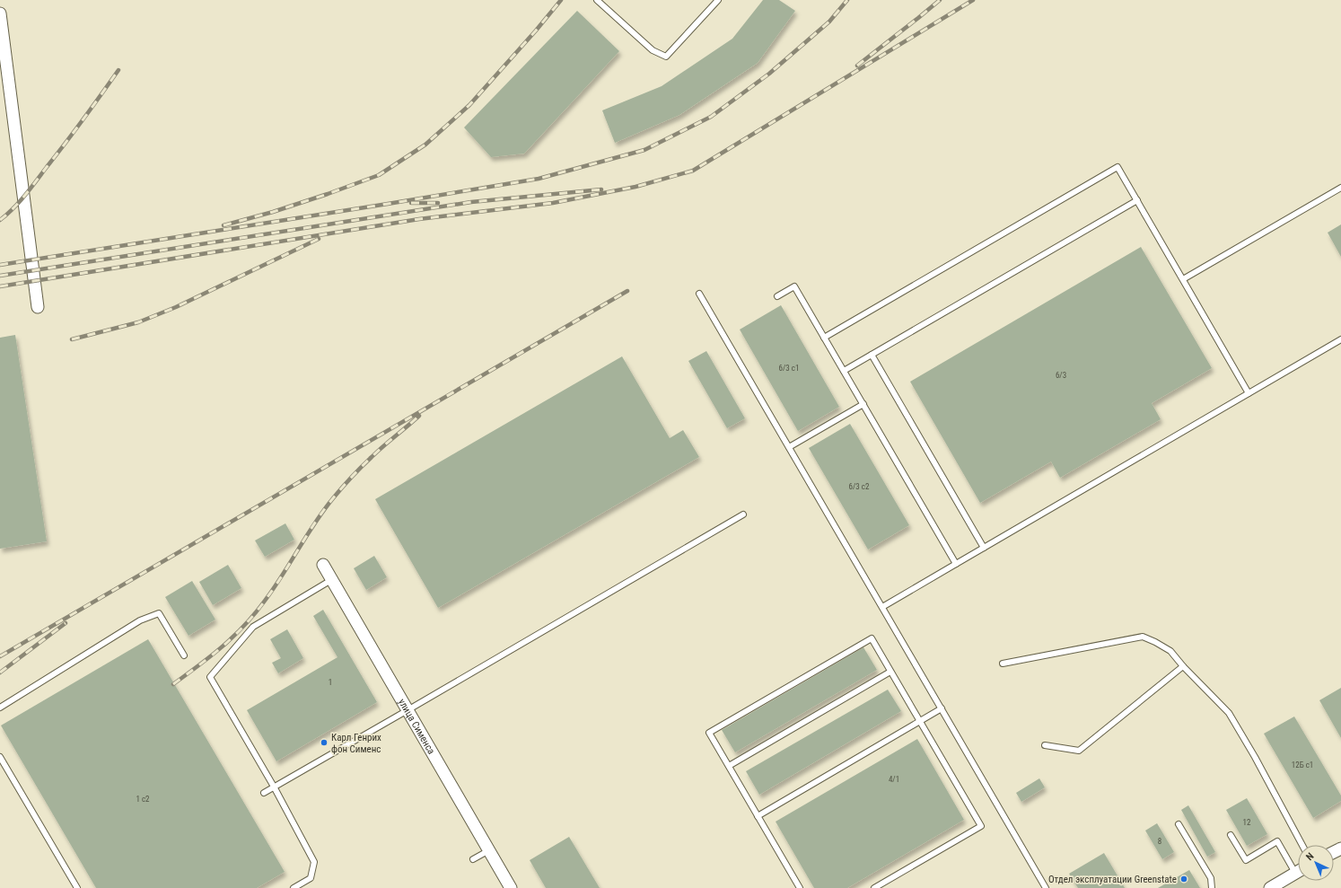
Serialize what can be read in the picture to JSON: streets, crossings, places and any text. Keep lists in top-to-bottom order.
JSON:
{
  "streets": {
    "street": ["улица Сименса"]
  },
  "places": ["Карл Генрих фон Сименс", "Отдел эксплуатации Greenstate"],
  "house_numbers": [
    "6/3 с1",
    "6/3",
    "6/3 с2",
    "1",
    "12Б с1",
    "4/1",
    "1 с2",
    "12",
    "8"
  ],
  "north": "top left"
}
